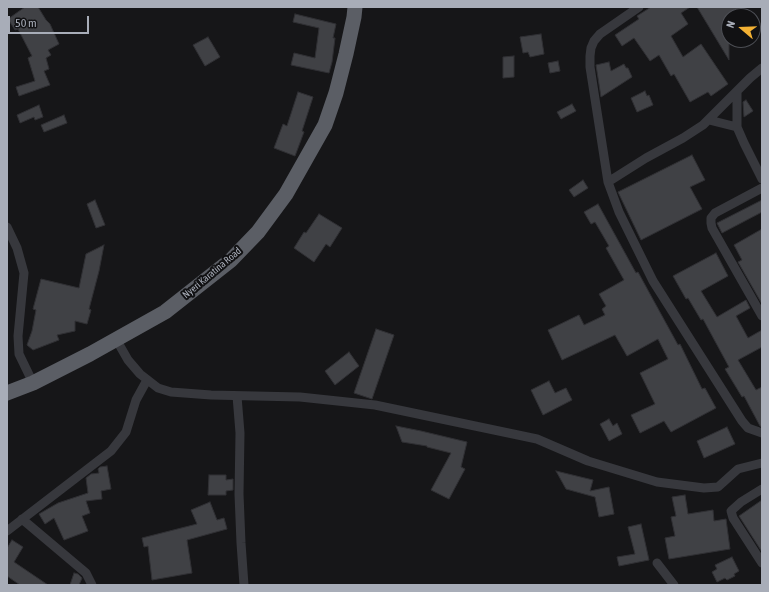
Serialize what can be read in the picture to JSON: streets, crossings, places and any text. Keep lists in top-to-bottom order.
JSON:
{
  "streets": {
    "highway": ["Nyeri Karatina Road"]
  },
  "scale_bar": "50 m",
  "north": "left"
}
